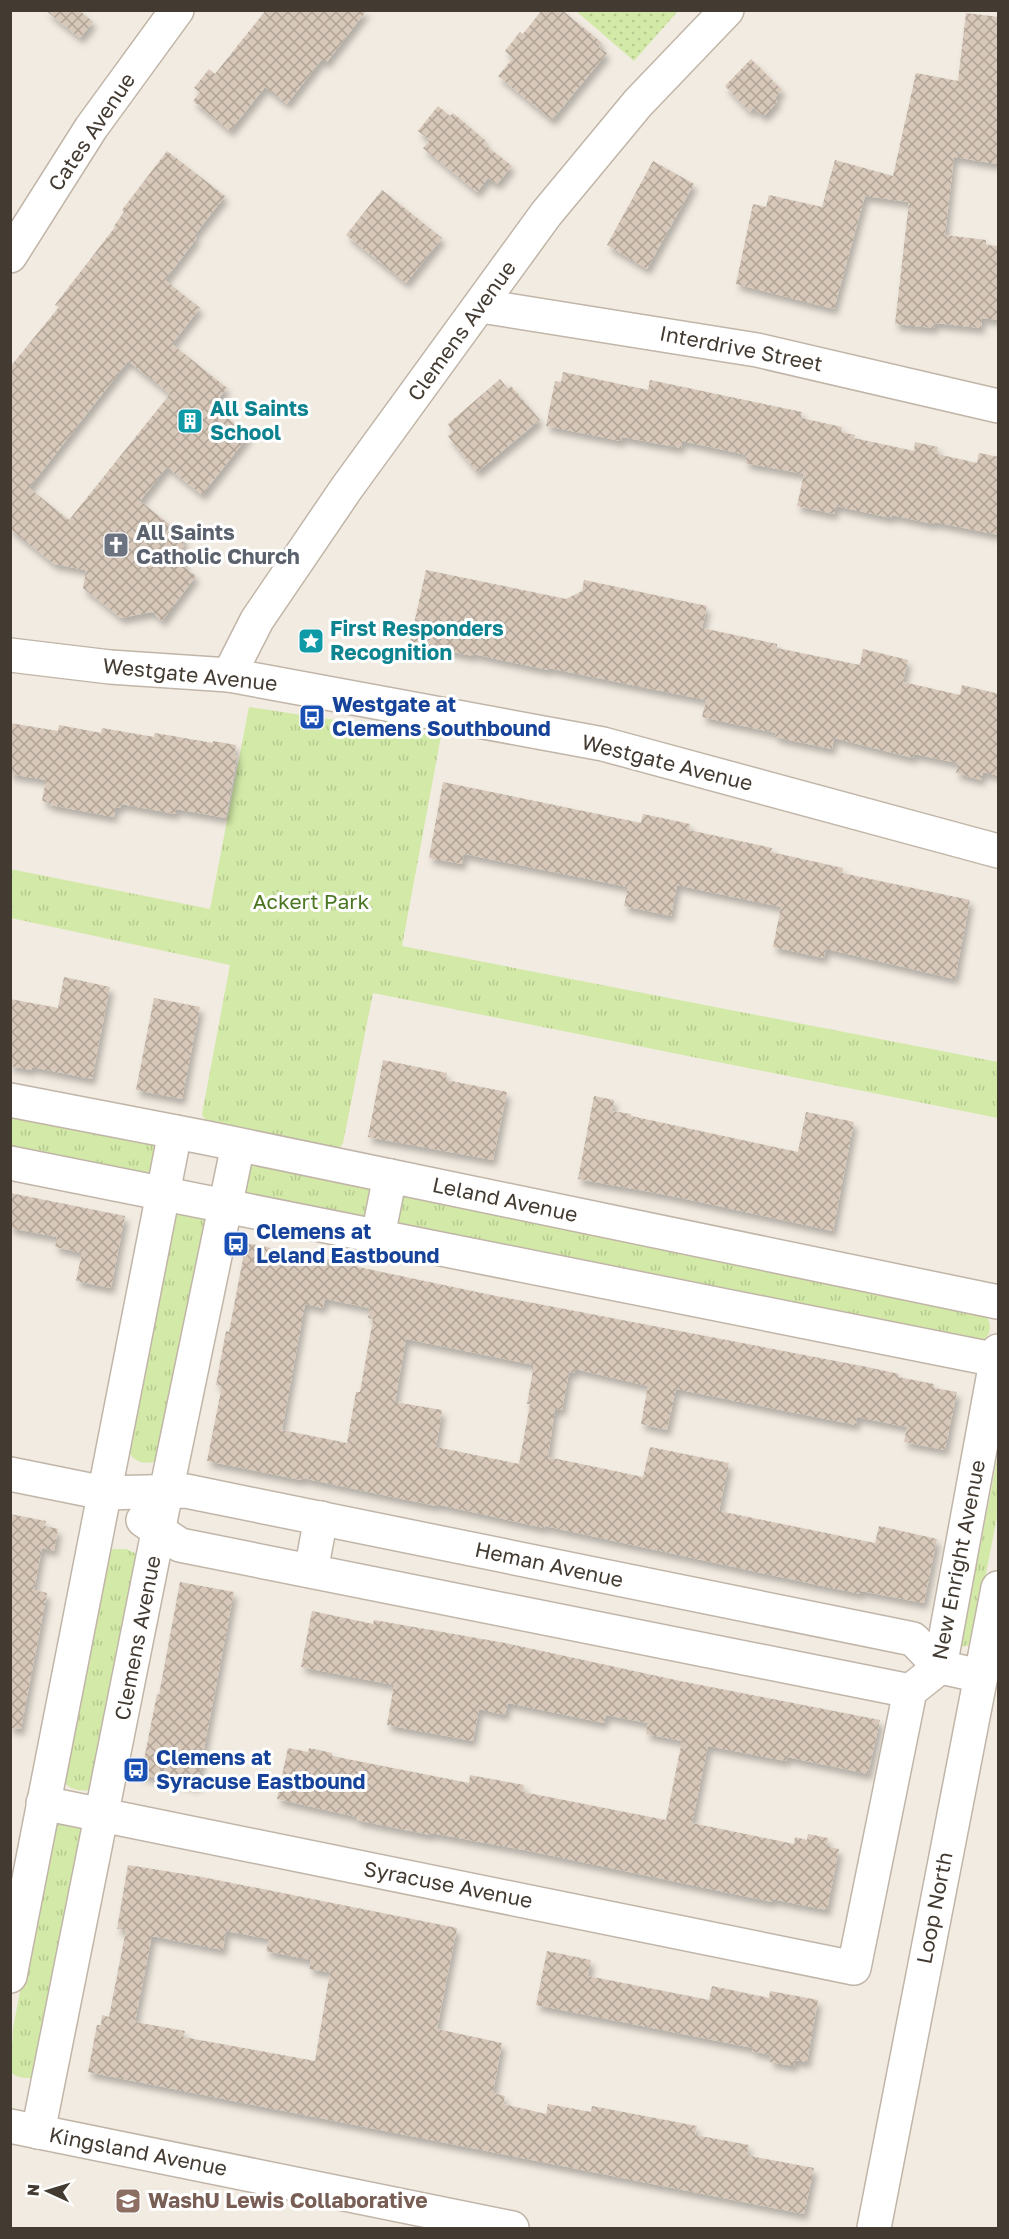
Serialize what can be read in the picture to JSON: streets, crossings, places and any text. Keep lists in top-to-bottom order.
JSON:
{
  "streets": {
    "street": [
      "Cates Avenue",
      "Clemens Avenue",
      "Interdrive Street",
      "Westgate Avenue",
      "Leland Avenue",
      "New Enright Avenue",
      "Heman Avenue",
      "Syracuse Avenue",
      "Loop North",
      "Kingsland Avenue"
    ]
  },
  "crossings": [
    ["Clemens Avenue", "Interdrive Street"],
    ["Clemens Avenue", "Westgate Avenue"],
    ["Clemens Avenue", "Leland Avenue"],
    ["Clemens Avenue", "Heman Avenue"],
    ["Clemens Avenue", "Syracuse Avenue"],
    ["Clemens Avenue", "Kingsland Avenue"],
    ["New Enright Avenue", "Heman Avenue"],
    ["New Enright Avenue", "Syracuse Avenue"],
    ["Heman Avenue", "Syracuse Avenue"]
  ],
  "parks": ["Ackert Park"],
  "places": {
    "building": ["All Saints School"],
    "church": ["All Saints Catholic Church"],
    "place": ["First Responders Recognition"],
    "bus stop": ["Westgate at Clemens Southbound", "Clemens at Leland Eastbound", "Clemens at Syracuse Eastbound"],
    "school or university": ["WashU Lewis Collaborative"]
  },
  "north": "left"
}
